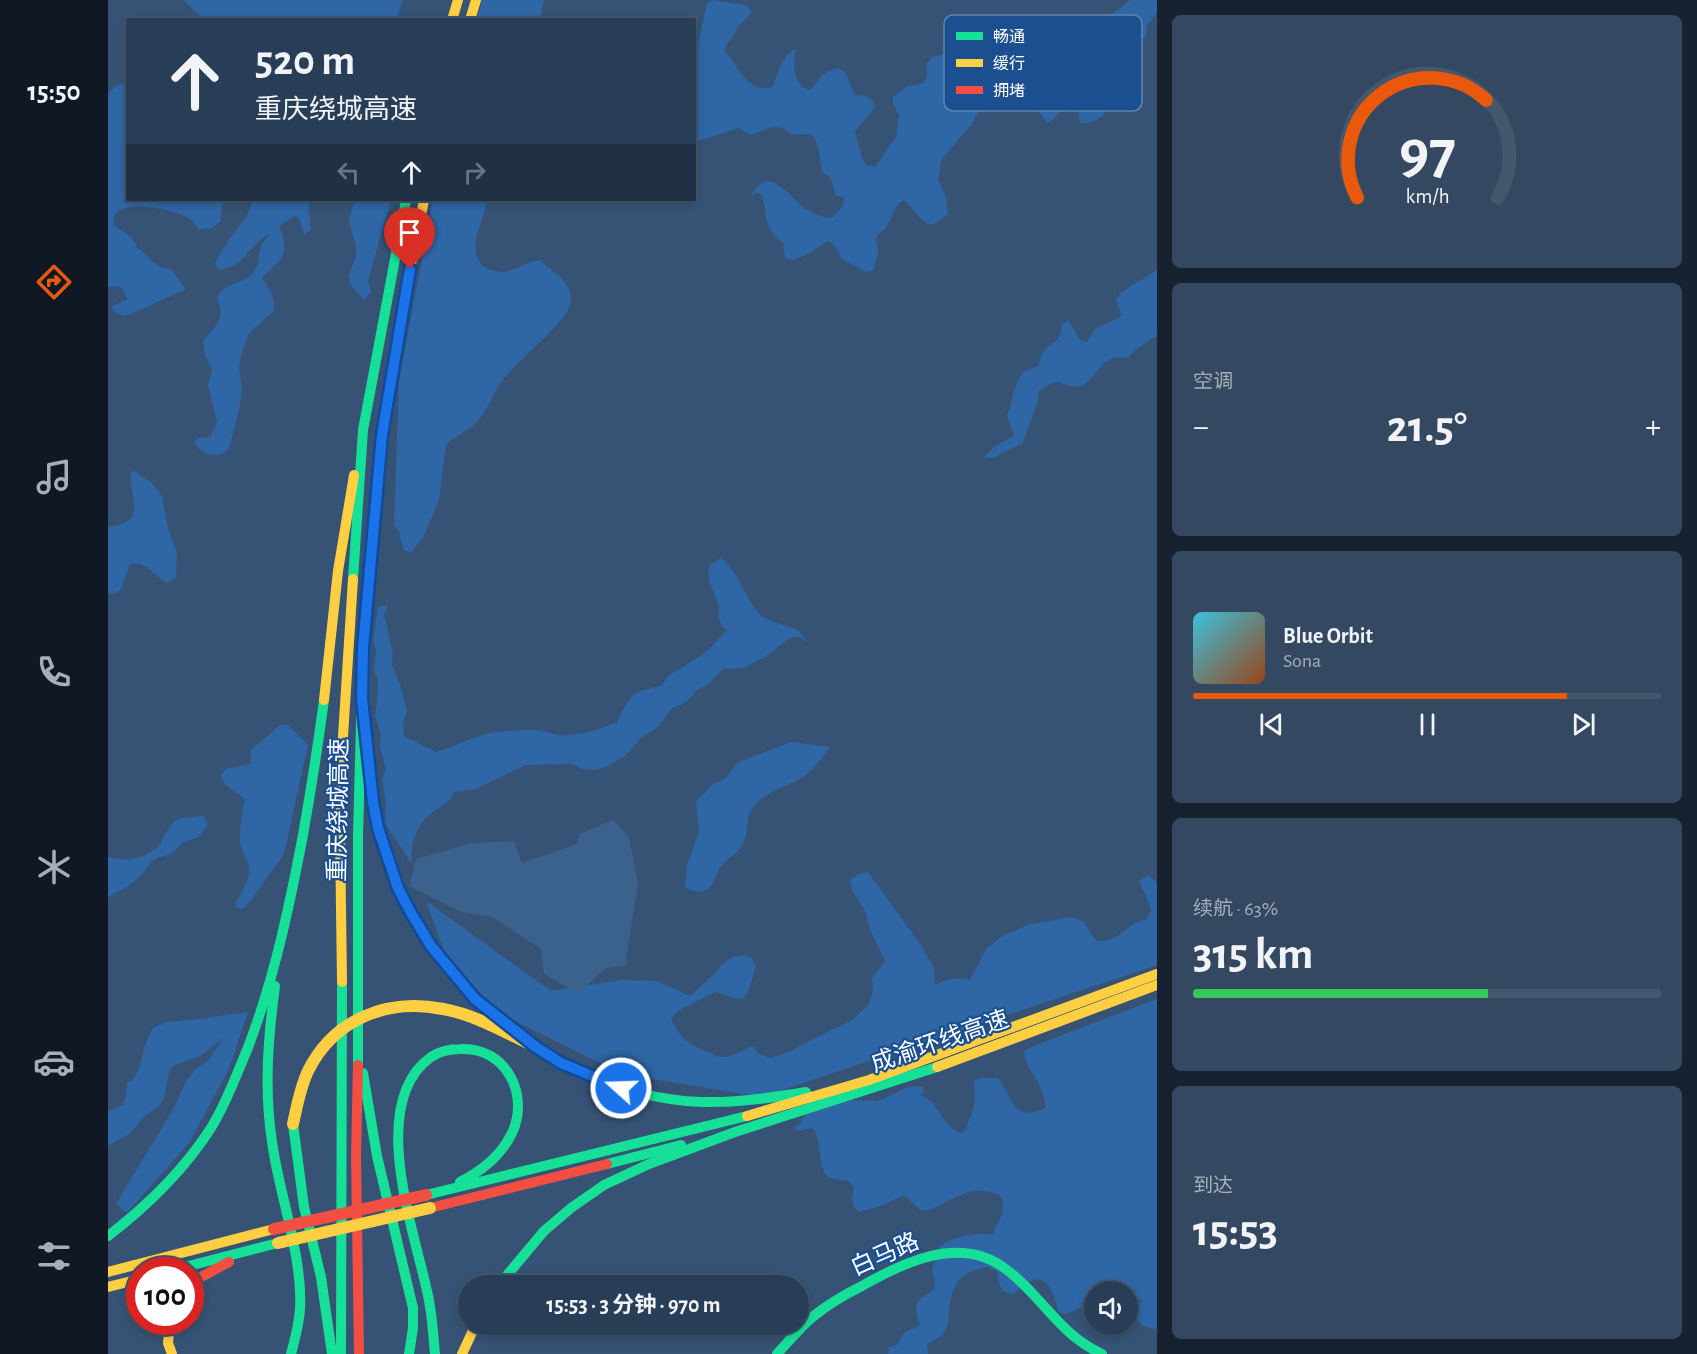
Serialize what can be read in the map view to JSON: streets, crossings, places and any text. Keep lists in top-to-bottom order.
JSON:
{
  "streets": {
    "main road": ["重庆绕城高速", "成渝环线高速", "白马路"]
  },
  "legend": ["畅通", "缓行", "拥堵"],
  "page": {
    "tabs": "15:50",
    "turn": ["520 m", "重庆绕城高速"],
    "tile": [
      "空调",
      ["续航 · 63%", "315 km"],
      ["到达", "15:53"]
    ],
    "heat": ["−", "21.5°", "+"],
    "song": ["Blue Orbit", "Sona"],
    "limit": "100",
    "trip": "15:53 · 3 分钟 · 970 m",
    "gauge": ["97", "km/h"]
  }
}
